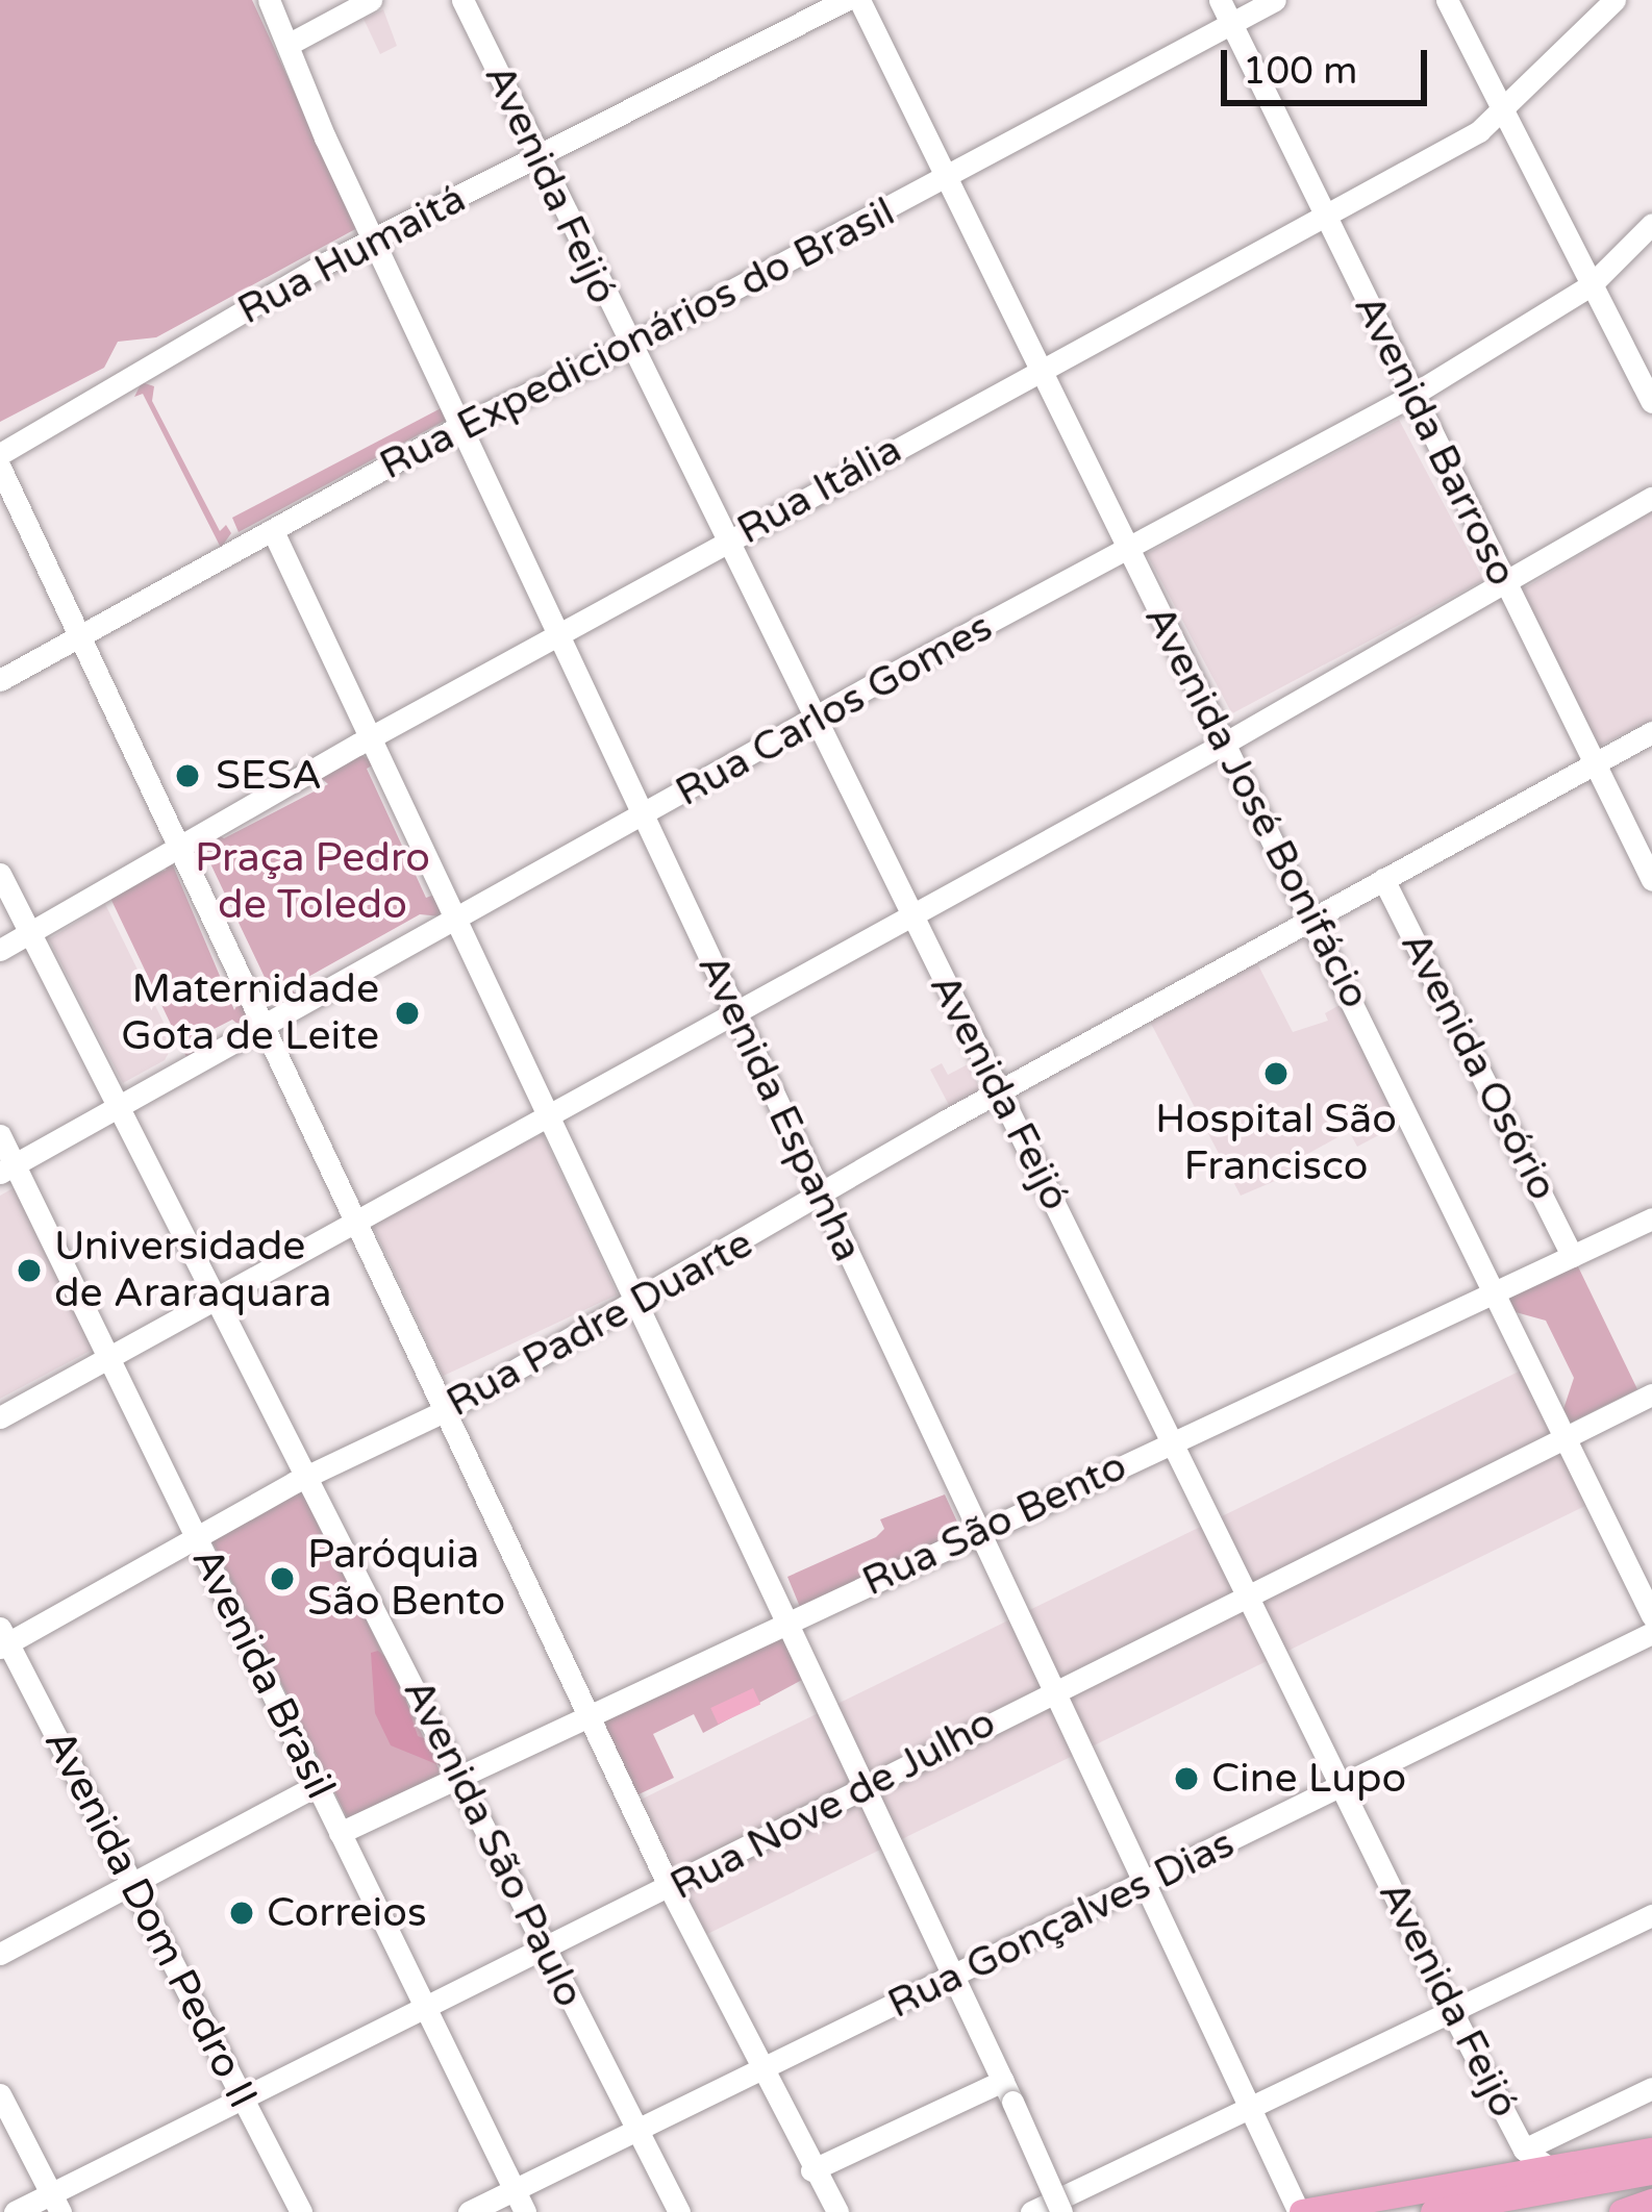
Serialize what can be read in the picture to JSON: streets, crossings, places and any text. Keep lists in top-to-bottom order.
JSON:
{
  "streets": {
    "street": [
      "Avenida Feijó",
      "Rua Humaitá",
      "Rua Expedicionários do Brasil",
      "Avenida Barroso",
      "Rua Itália",
      "Rua Carlos Gomes",
      "Avenida José Bonifácio",
      "Avenida Osório",
      "Avenida Espanha",
      "Rua Padre Duarte",
      "Rua São Bento",
      "Avenida Brasil",
      "Rua Nove de Julho",
      "Avenida São Paulo",
      "Avenida Dom Pedro II",
      "Rua Gonçalves Dias"
    ]
  },
  "crossings": [
    ["Avenida Feijó", "Rua Humaitá"],
    ["Avenida Feijó", "Rua Expedicionários do Brasil"],
    ["Avenida Feijó", "Rua Itália"],
    ["Avenida Feijó", "Rua Carlos Gomes"],
    ["Avenida Feijó", "Rua Padre Duarte"],
    ["Avenida Feijó", "Rua São Bento"],
    ["Avenida Feijó", "Rua Nove de Julho"],
    ["Avenida Feijó", "Rua Gonçalves Dias"],
    ["Rua Humaitá", "Avenida Espanha"],
    ["Rua Expedicionários do Brasil", "Avenida Barroso"],
    ["Rua Expedicionários do Brasil", "Avenida José Bonifácio"],
    ["Rua Expedicionários do Brasil", "Avenida Espanha"],
    ["Avenida Barroso", "Rua Itália"],
    ["Avenida Barroso", "Rua Carlos Gomes"],
    ["Avenida Barroso", "Rua Padre Duarte"],
    ["Rua Itália", "Avenida José Bonifácio"],
    ["Rua Itália", "Avenida Espanha"],
    ["Rua Itália", "Avenida São Paulo"],
    ["Rua Carlos Gomes", "Avenida José Bonifácio"],
    ["Rua Carlos Gomes", "Avenida Espanha"],
    ["Rua Carlos Gomes", "Avenida Brasil"],
    ["Rua Carlos Gomes", "Avenida São Paulo"],
    ["Avenida José Bonifácio", "Rua Padre Duarte"],
    ["Avenida José Bonifácio", "Rua São Bento"],
    ["Avenida José Bonifácio", "Rua Nove de Julho"],
    ["Avenida Osório", "Rua Padre Duarte"],
    ["Avenida Osório", "Rua São Bento"],
    ["Avenida Espanha", "Rua Padre Duarte"],
    ["Avenida Espanha", "Rua São Bento"],
    ["Avenida Espanha", "Rua Nove de Julho"],
    ["Avenida Espanha", "Rua Gonçalves Dias"],
    ["Rua Padre Duarte", "Avenida Brasil"],
    ["Rua Padre Duarte", "Avenida São Paulo"],
    ["Rua Padre Duarte", "Avenida Dom Pedro II"],
    ["Rua São Bento", "Avenida Brasil"],
    ["Rua São Bento", "Avenida São Paulo"],
    ["Avenida Brasil", "Rua Nove de Julho"],
    ["Avenida Brasil", "Rua Gonçalves Dias"],
    ["Rua Nove de Julho", "Avenida São Paulo"],
    ["Rua Nove de Julho", "Avenida Dom Pedro II"],
    ["Avenida São Paulo", "Rua Gonçalves Dias"]
  ],
  "parks": ["Praça Pedro de Toledo"],
  "places": [
    "SESA",
    "Maternidade Gota de Leite",
    "Hospital São Francisco",
    "Universidade de Araraquara",
    "Paróquia São Bento",
    "Cine Lupo",
    "Correios"
  ],
  "scale_bar": "100 m"
}
